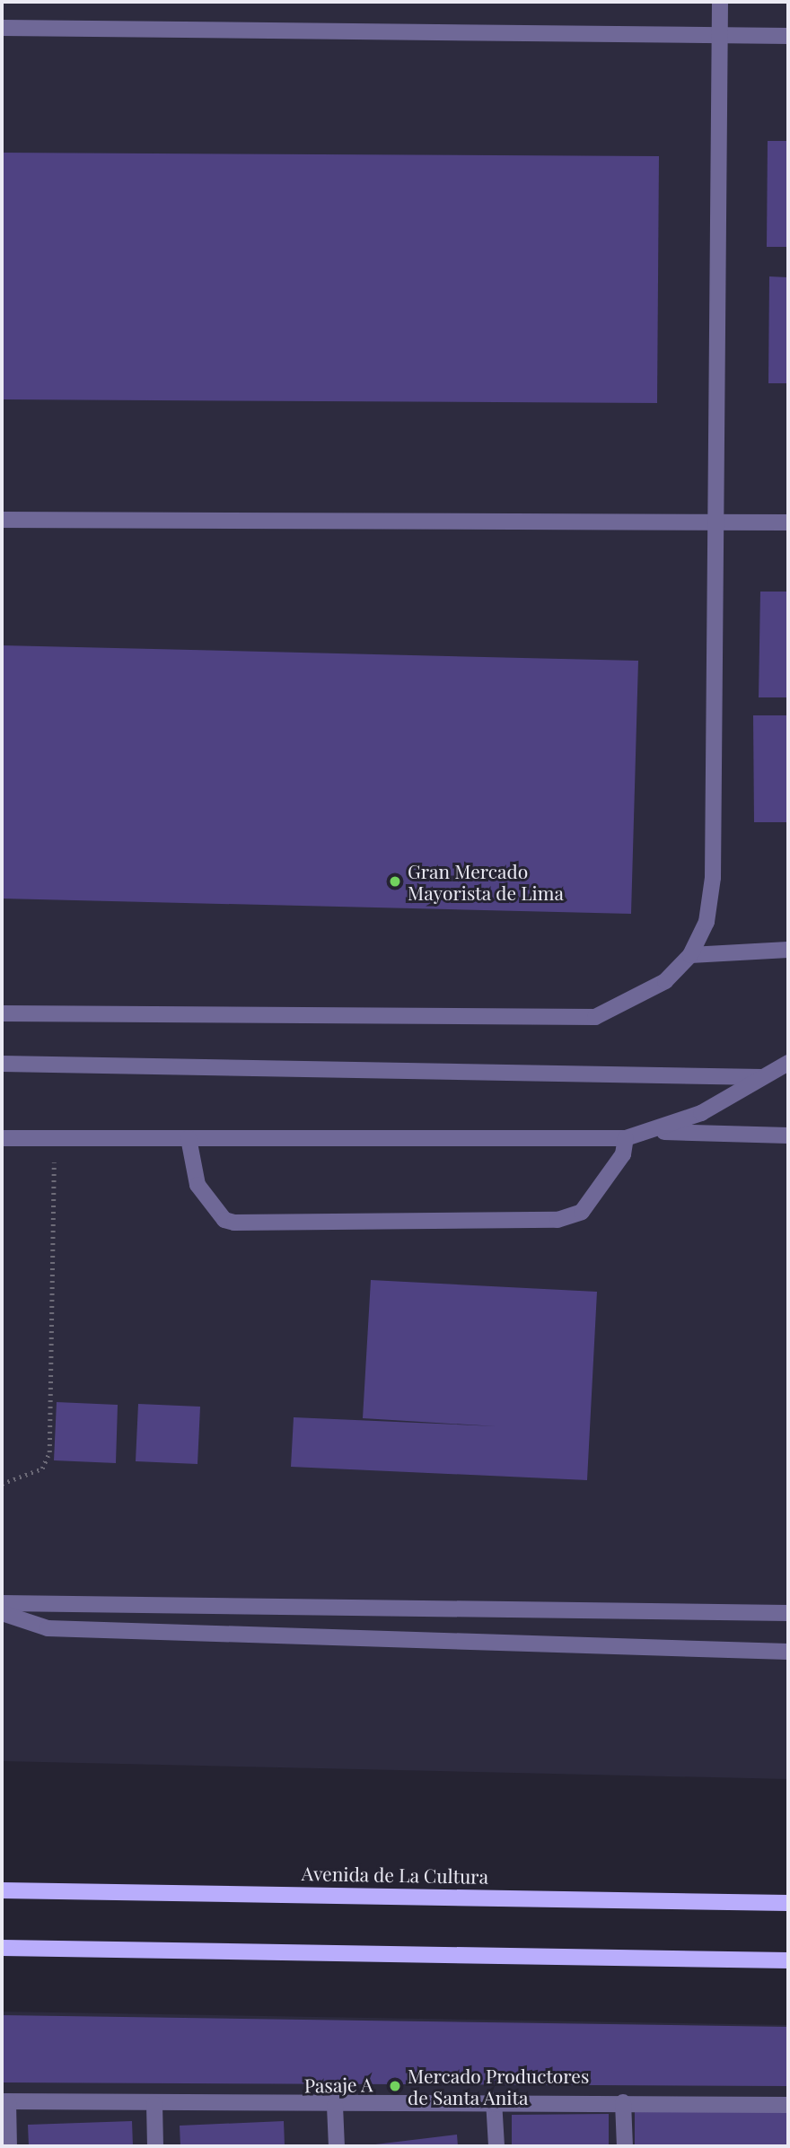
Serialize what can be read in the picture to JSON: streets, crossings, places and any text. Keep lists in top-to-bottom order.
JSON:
{
  "streets": {
    "main road": ["Avenida de La Cultura"],
    "lane": ["Pasaje A"]
  },
  "places": ["Gran Mercado Mayorista de Lima", "Mercado Productores de Santa Anita"]
}
